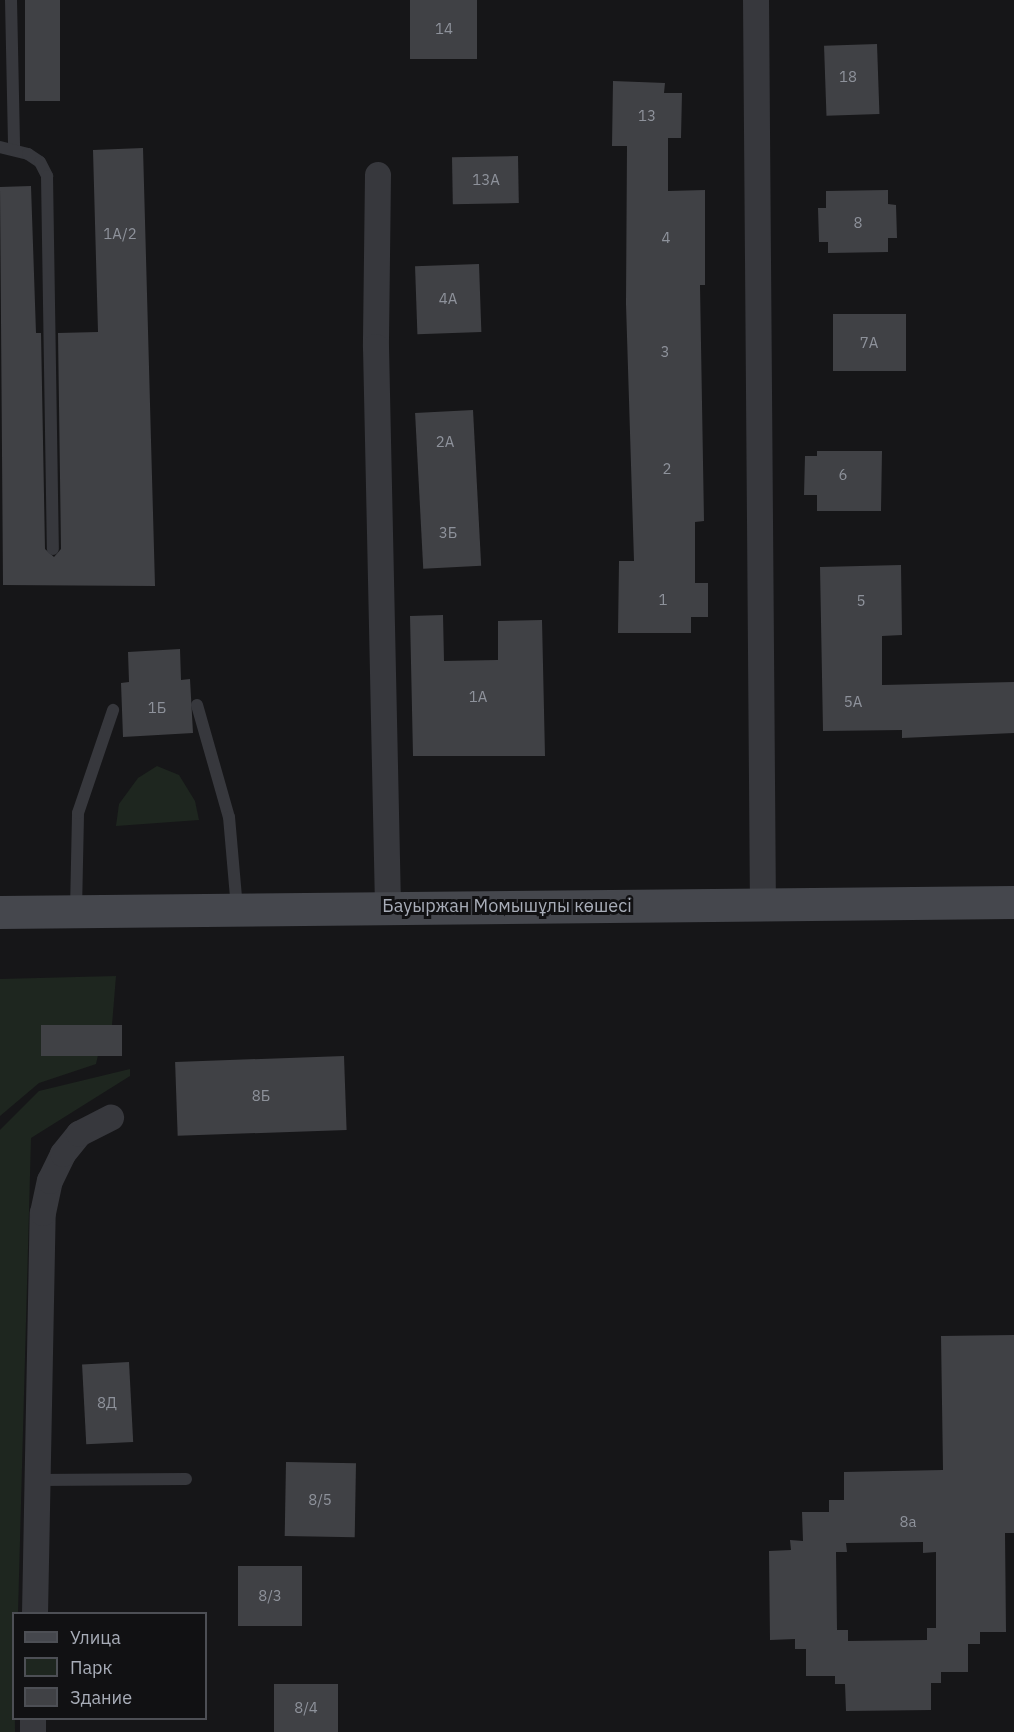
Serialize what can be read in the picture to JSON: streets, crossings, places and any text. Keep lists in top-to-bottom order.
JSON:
{
  "streets": {
    "main road": ["Бауыржан Момышұлы көшесі"]
  },
  "house_numbers": [
    "14",
    "18",
    "13",
    "13А",
    "8",
    "1А/2",
    "4",
    "4А",
    "7А",
    "3",
    "2А",
    "2",
    "6",
    "3Б",
    "1",
    "5",
    "1А",
    "5А",
    "1Б",
    "8Б",
    "8Д",
    "8/5",
    "8а",
    "8/3",
    "8/4"
  ],
  "legend": ["Улица", "Парк", "Здание"]
}
